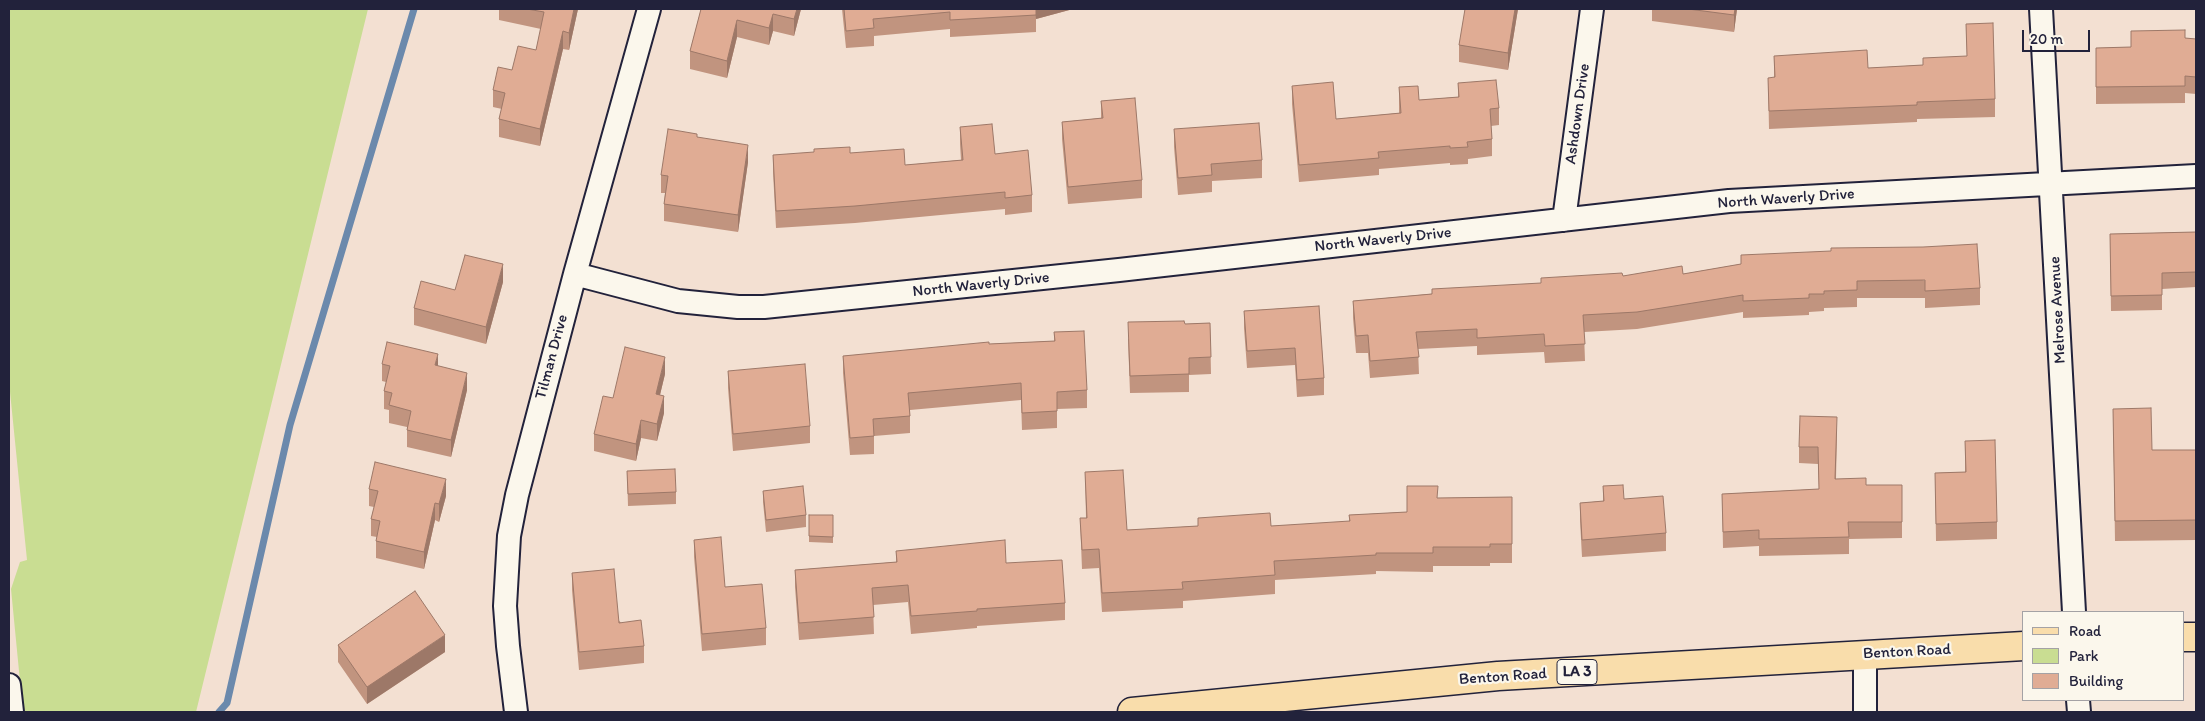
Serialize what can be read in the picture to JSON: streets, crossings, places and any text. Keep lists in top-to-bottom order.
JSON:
{
  "streets": {
    "main road": ["Benton Road", "LA 3"],
    "street": [
      "Ashdown Drive",
      "North Waverly Drive",
      "Melrose Avenue",
      "Tilman Drive"
    ]
  },
  "crossings": [
    ["Ashdown Drive", "North Waverly Drive"],
    ["North Waverly Drive", "Melrose Avenue"],
    ["North Waverly Drive", "Tilman Drive"]
  ],
  "legend": ["Road", "Park", "Building"],
  "scale_bar": "20 m"
}
